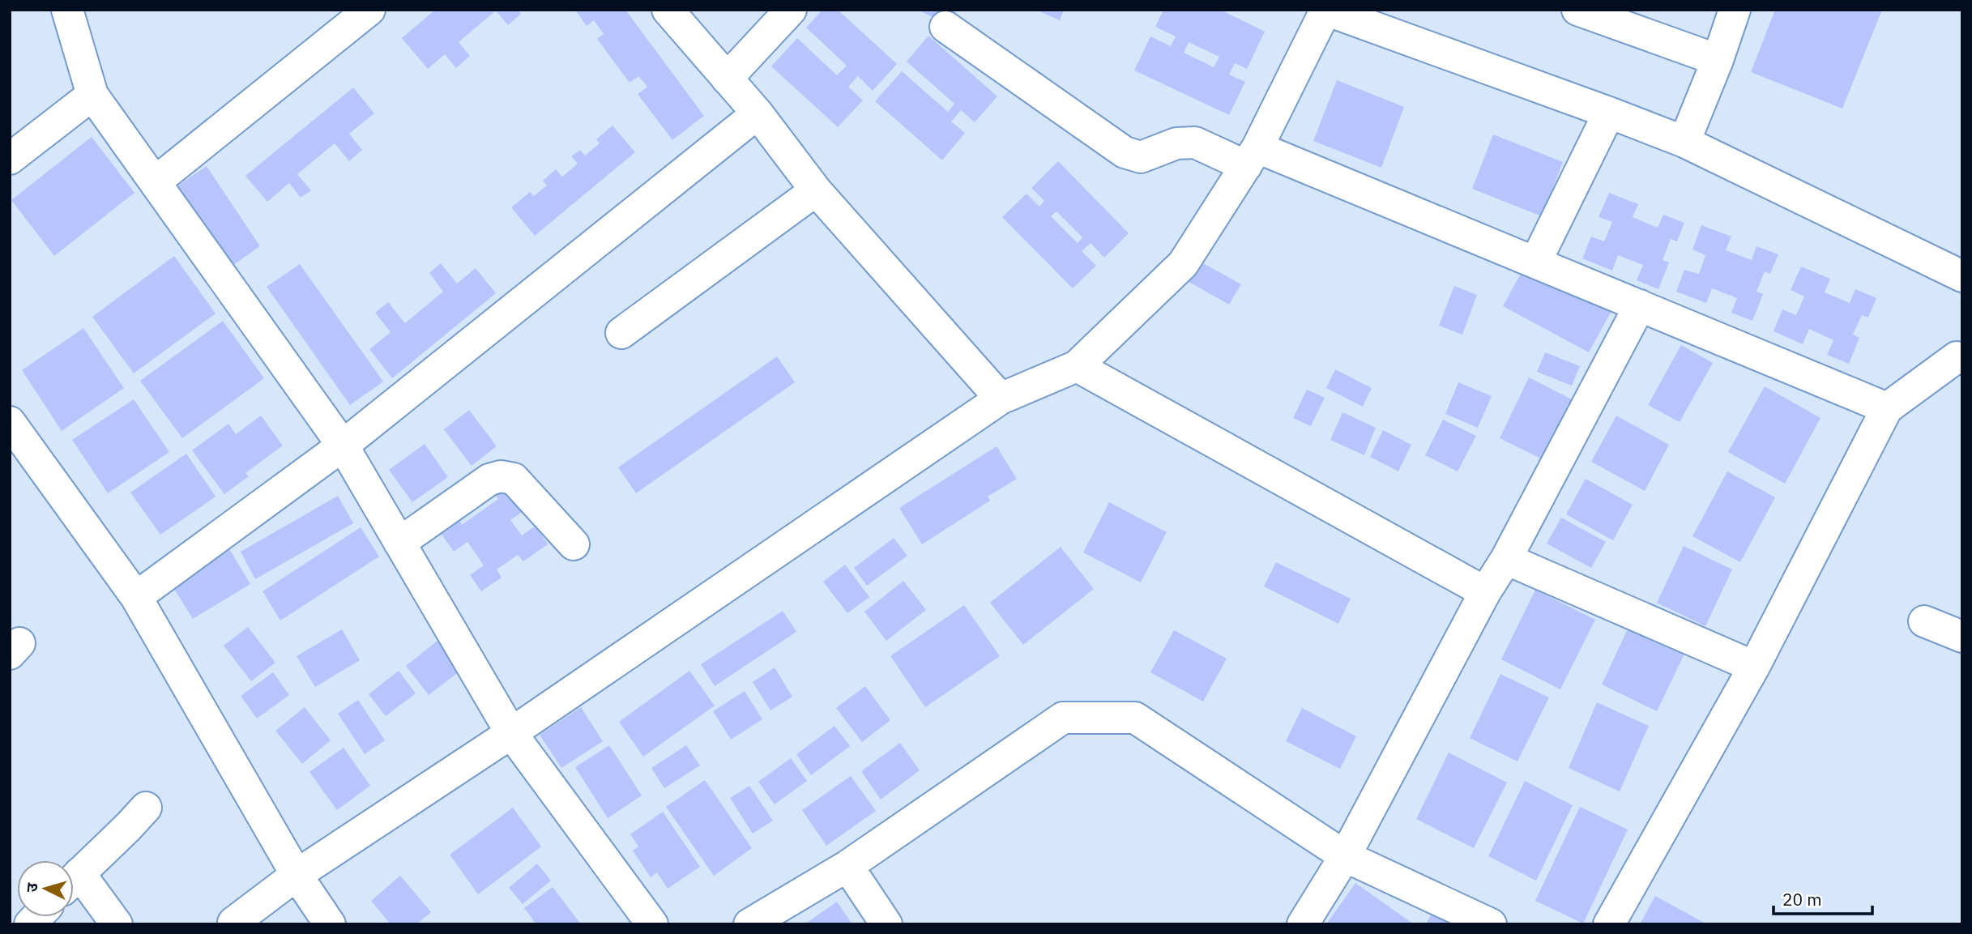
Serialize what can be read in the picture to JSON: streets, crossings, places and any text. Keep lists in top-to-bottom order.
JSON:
{
  "scale_bar": "20 m",
  "north": "left"
}
